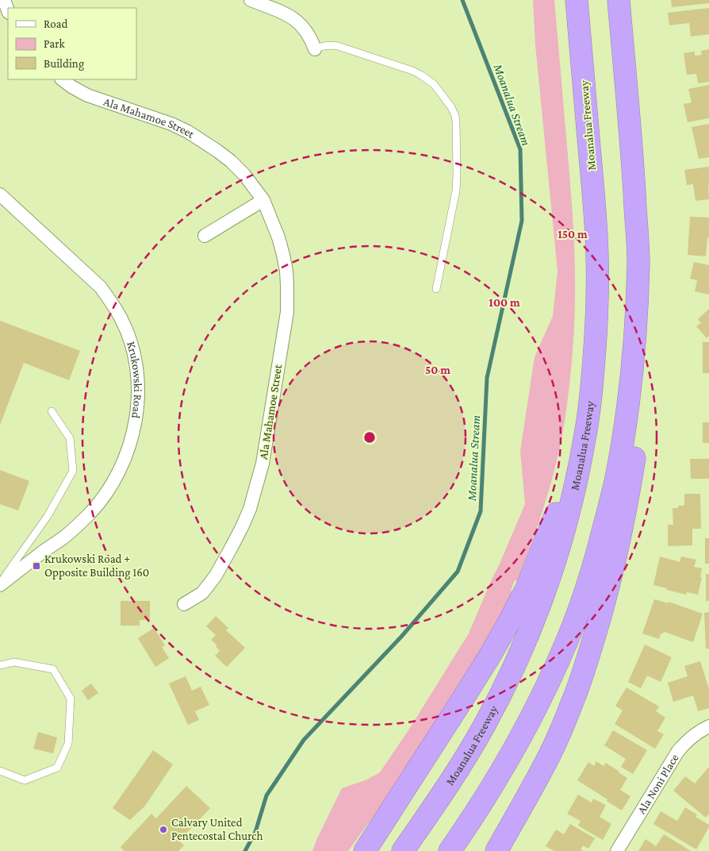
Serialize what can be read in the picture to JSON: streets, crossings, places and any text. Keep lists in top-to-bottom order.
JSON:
{
  "streets": {
    "highway": ["Moanalua Freeway"],
    "street": ["Ala Mahamoe Street", "Krukowski Road", "Ala Noni Place"]
  },
  "water": ["Moanalua Stream"],
  "places": {
    "transit": ["Krukowski Road + Opposite Building 160"],
    "other": ["Calvary United Pentecostal Church"]
  },
  "legend": ["Road", "Park", "Building"],
  "rings": ["150 m", "100 m", "50 m"]
}
